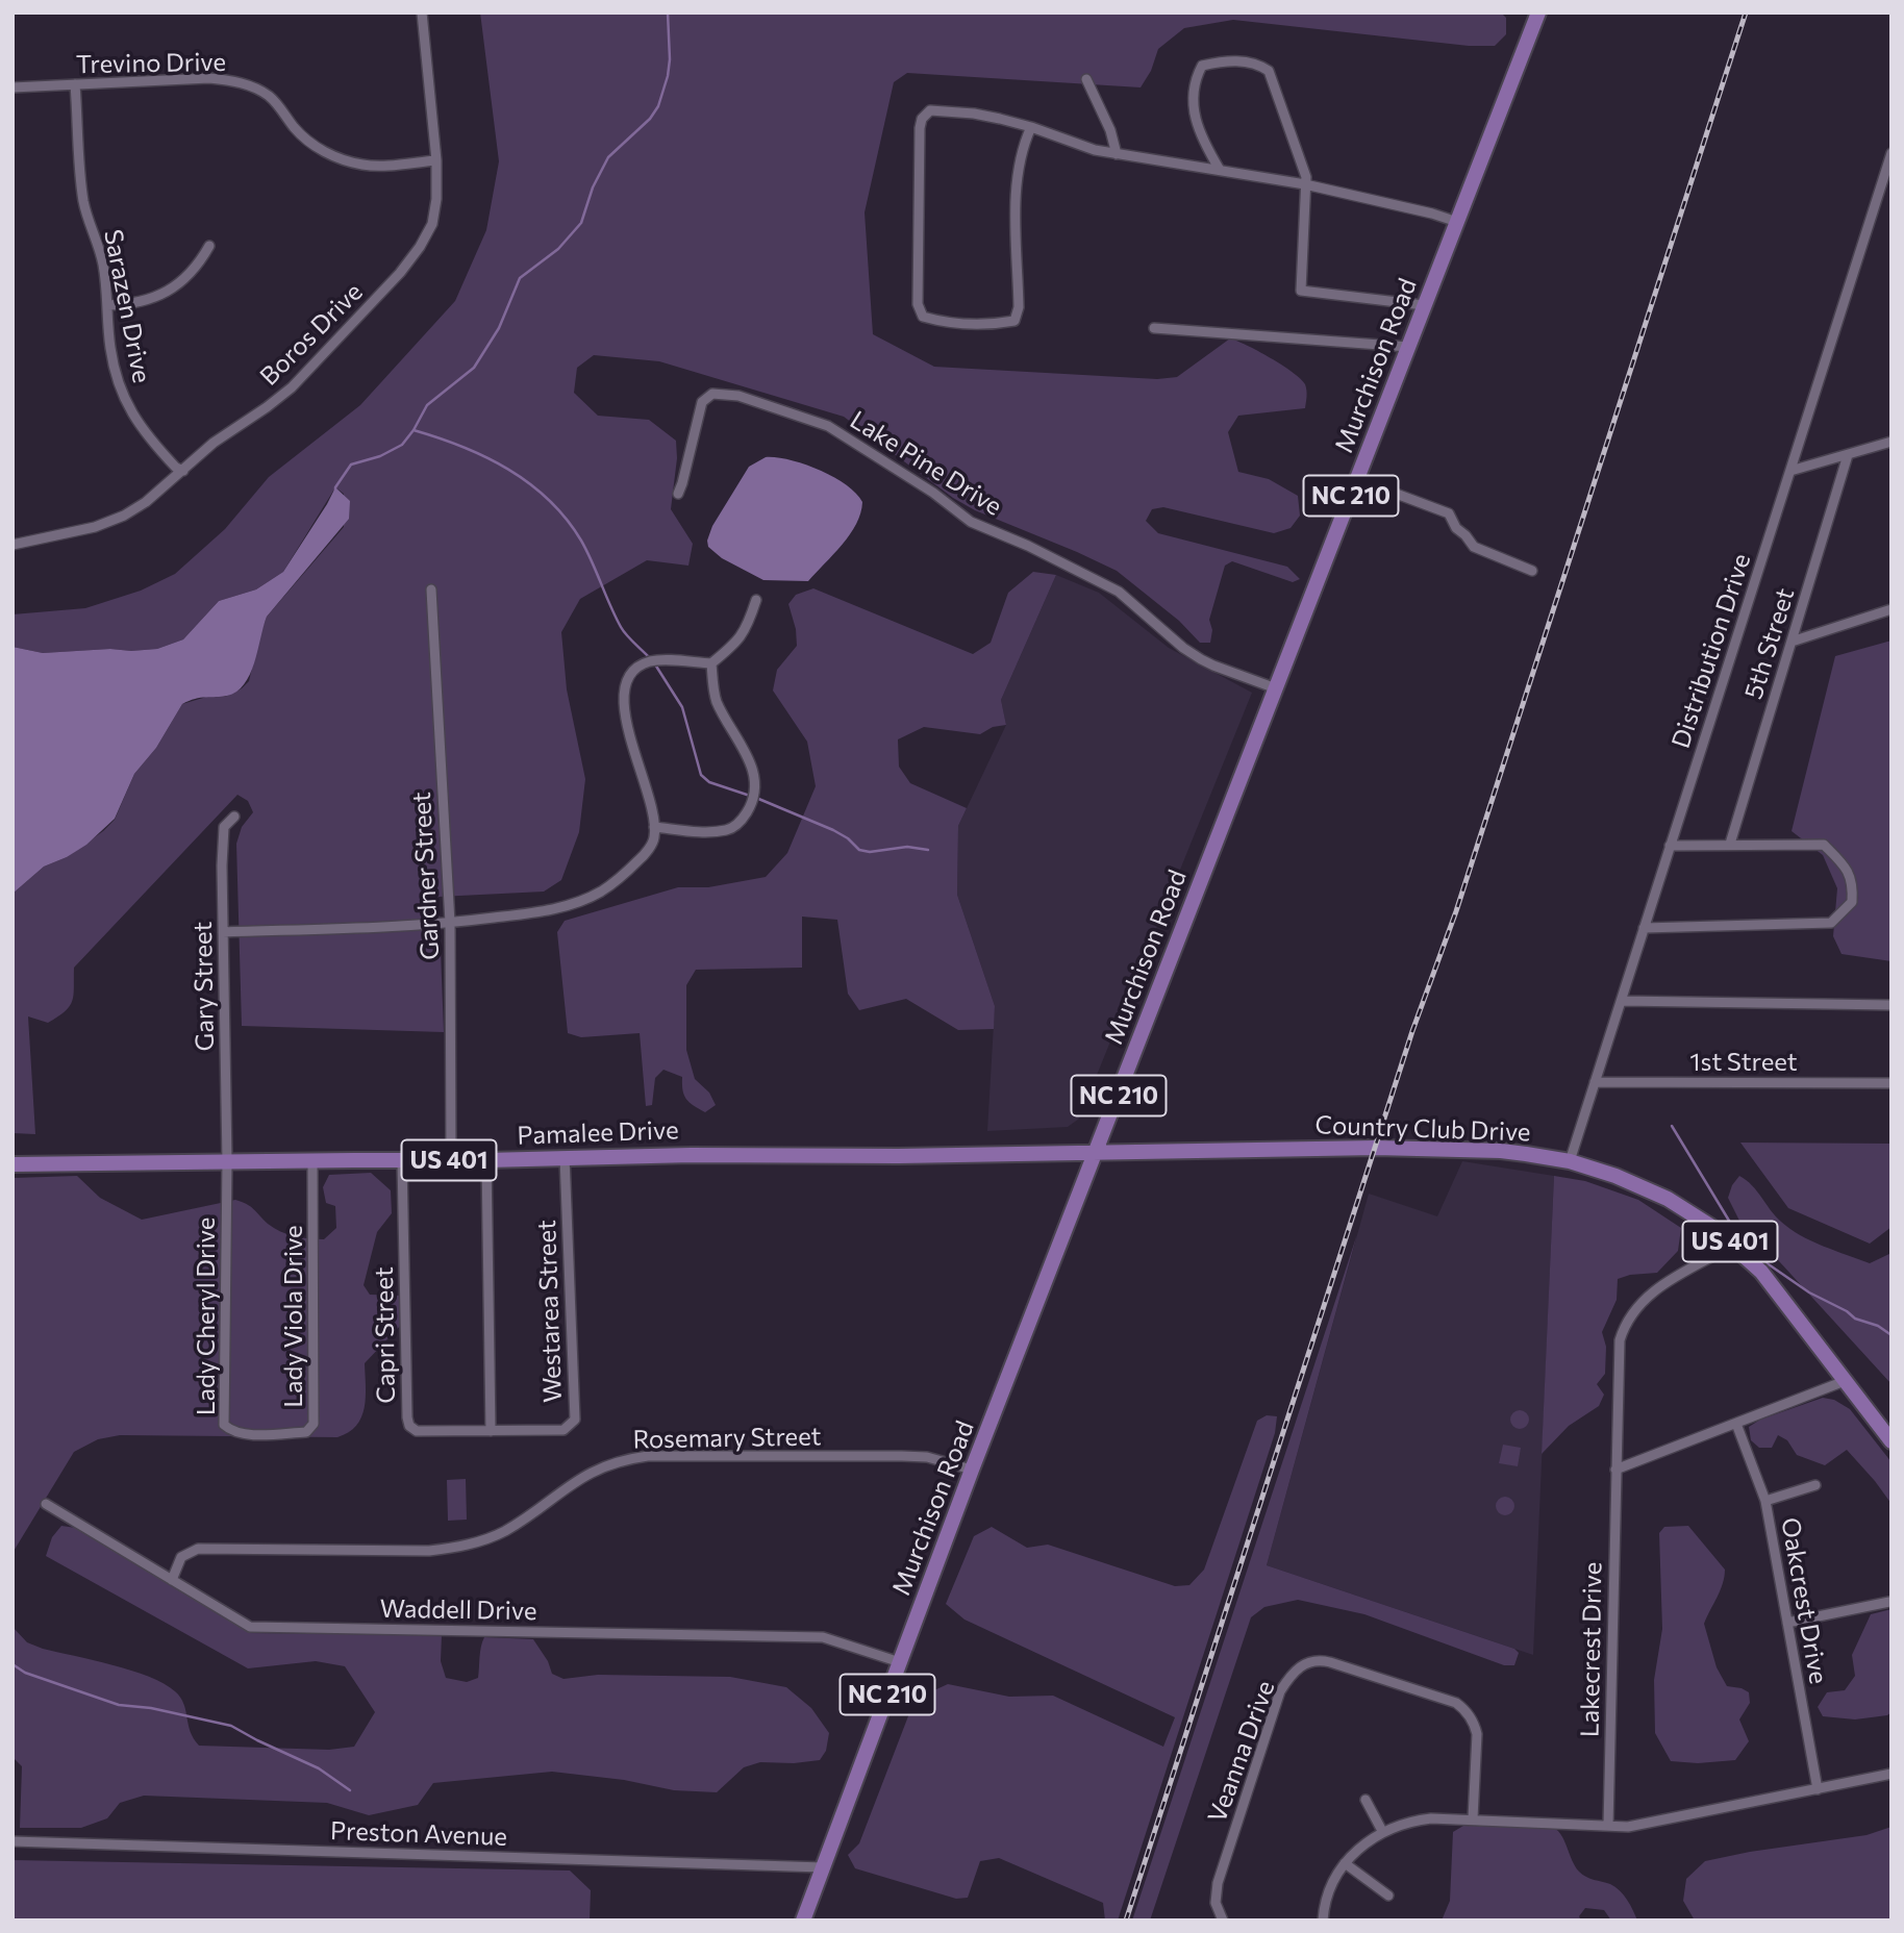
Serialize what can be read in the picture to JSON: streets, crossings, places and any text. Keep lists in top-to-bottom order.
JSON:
{
  "streets": {
    "main road": [
      "Murchison Road",
      "NC 210",
      "Country Club Drive",
      "Pamalee Drive",
      "US 401"
    ],
    "street": [
      "Trevino Drive",
      "Sarazen Drive",
      "Boros Drive",
      "Lake Pine Drive",
      "5th Street",
      "Distribution Drive",
      "Gardner Street",
      "Gary Street",
      "1st Street",
      "Westarea Street",
      "Lady Cheryl Drive",
      "Lady Viola Drive",
      "Capri Street",
      "Rosemary Street",
      "Oakcrest Drive",
      "Waddell Drive",
      "Lakecrest Drive",
      "Veanna Drive",
      "Preston Avenue"
    ]
  },
  "crossings": [
    ["Trevino Drive", "Sarazen Drive"],
    ["Trevino Drive", "Boros Drive"],
    ["Sarazen Drive", "Boros Drive"],
    ["Murchison Road", "Lake Pine Drive"],
    ["Murchison Road", "Country Club Drive"],
    ["Murchison Road", "Pamalee Drive"],
    ["Murchison Road", "Rosemary Street"],
    ["Murchison Road", "Waddell Drive"],
    ["Murchison Road", "Preston Avenue"],
    ["Distribution Drive", "1st Street"],
    ["Distribution Drive", "Country Club Drive"],
    ["Gardner Street", "Pamalee Drive"],
    ["Gary Street", "Pamalee Drive"],
    ["Gary Street", "Lady Cheryl Drive"],
    ["Country Club Drive", "Pamalee Drive"],
    ["Country Club Drive", "Lakecrest Drive"],
    ["Pamalee Drive", "Westarea Street"],
    ["Pamalee Drive", "Lady Cheryl Drive"],
    ["Pamalee Drive", "Lady Viola Drive"],
    ["Pamalee Drive", "Capri Street"],
    ["Westarea Street", "Capri Street"],
    ["Lady Cheryl Drive", "Lady Viola Drive"],
    ["Rosemary Street", "Waddell Drive"]
  ]
}
